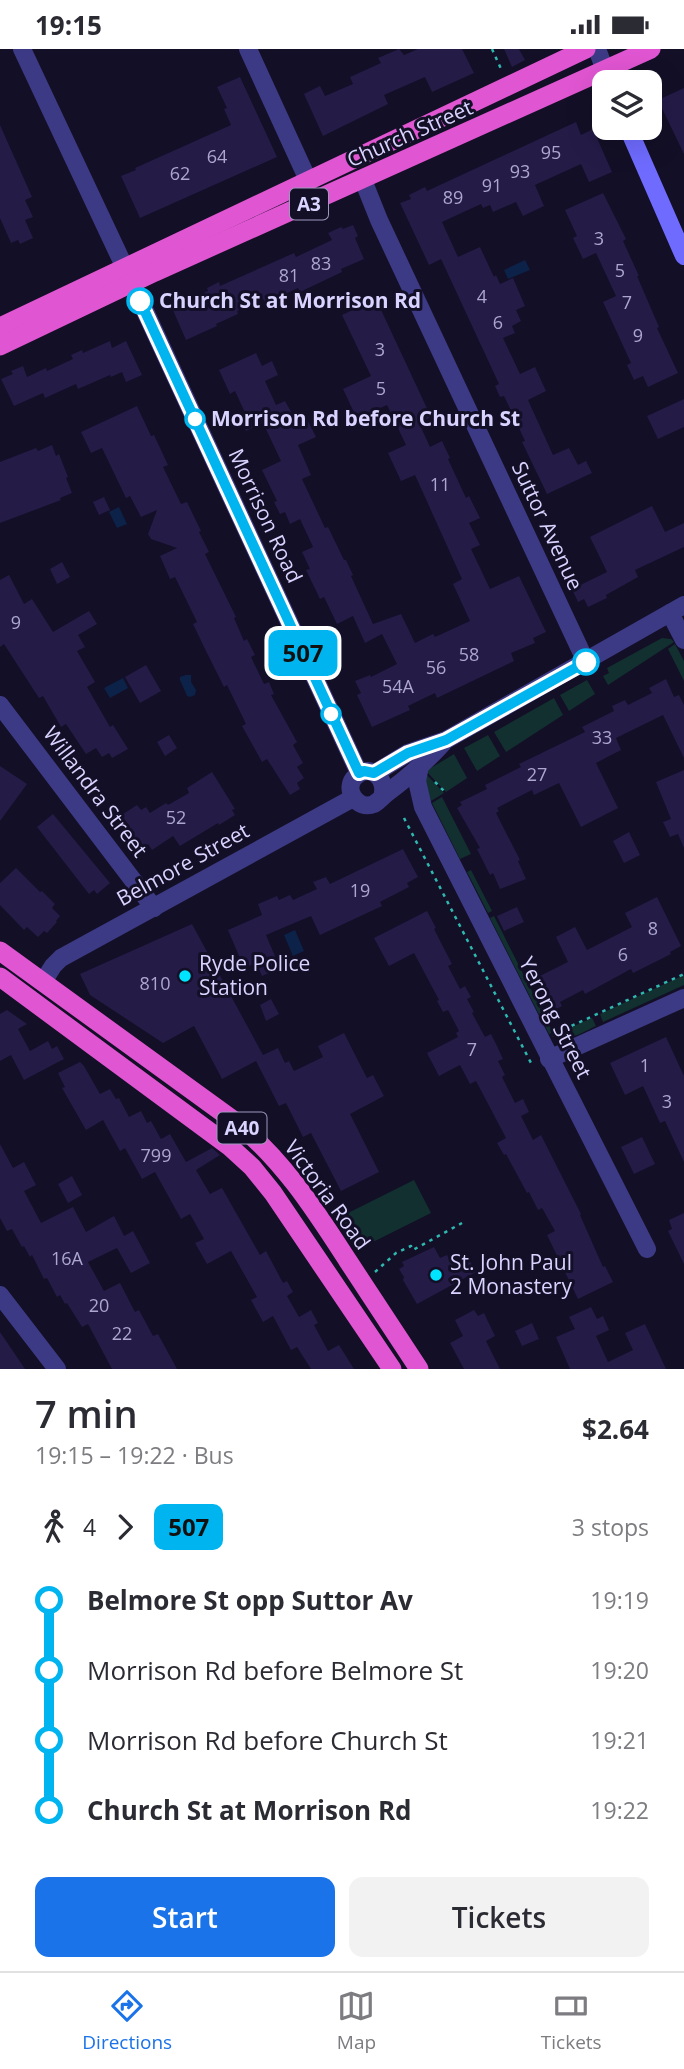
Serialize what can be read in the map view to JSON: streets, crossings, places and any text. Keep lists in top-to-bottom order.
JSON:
{
  "streets": {
    "highway": [
      "Church Street",
      "A3",
      "A40",
      "Victoria Road"
    ],
    "street": [
      "Morrison Road",
      "Suttor Avenue",
      "Willandra Street",
      "Belmore Street",
      "Yerong Street"
    ]
  },
  "crossings": [
    ["Church Street", "A3"],
    ["Church Street", "Morrison Road"],
    ["Church Street", "Suttor Avenue"],
    ["Morrison Road", "Yerong Street"],
    ["Willandra Street", "Belmore Street"],
    ["Belmore Street", "Victoria Road"]
  ],
  "places": [
    "Church St at Morrison Rd",
    "Morrison Rd before Church St",
    "Ryde Police Station",
    "St. John Paul 2 Monastery"
  ],
  "lines": ["bus line 507"],
  "house_numbers": [
    "95",
    "64",
    "93",
    "62",
    "91",
    "89",
    "3",
    "83",
    "5",
    "81",
    "4",
    "7",
    "6",
    "9",
    "3",
    "5",
    "11",
    "9",
    "58",
    "56",
    "54A",
    "33",
    "27",
    "52",
    "19",
    "8",
    "6",
    "810",
    "7",
    "1",
    "3",
    "799",
    "16A",
    "20",
    "22"
  ],
  "page": {
    "status": "19:15",
    "on_map": "507",
    "heading": ["7 min", "19:15 – 19:22 · Bus", "$2.64"],
    "legs": ["4", "507", "3 stops"],
    "list": [
      {
        "name": "Belmore St opp Suttor Av",
        "value": "19:19"
      },
      {
        "name": "Morrison Rd before Belmore St",
        "value": "19:20"
      },
      {
        "name": "Morrison Rd before Church St",
        "value": "19:21"
      },
      {
        "name": "Church St at Morrison Rd",
        "value": "19:22"
      }
    ],
    "buttons": ["Start", "Tickets"],
    "tabs": ["Directions", "Map", "Tickets"]
  }
}
